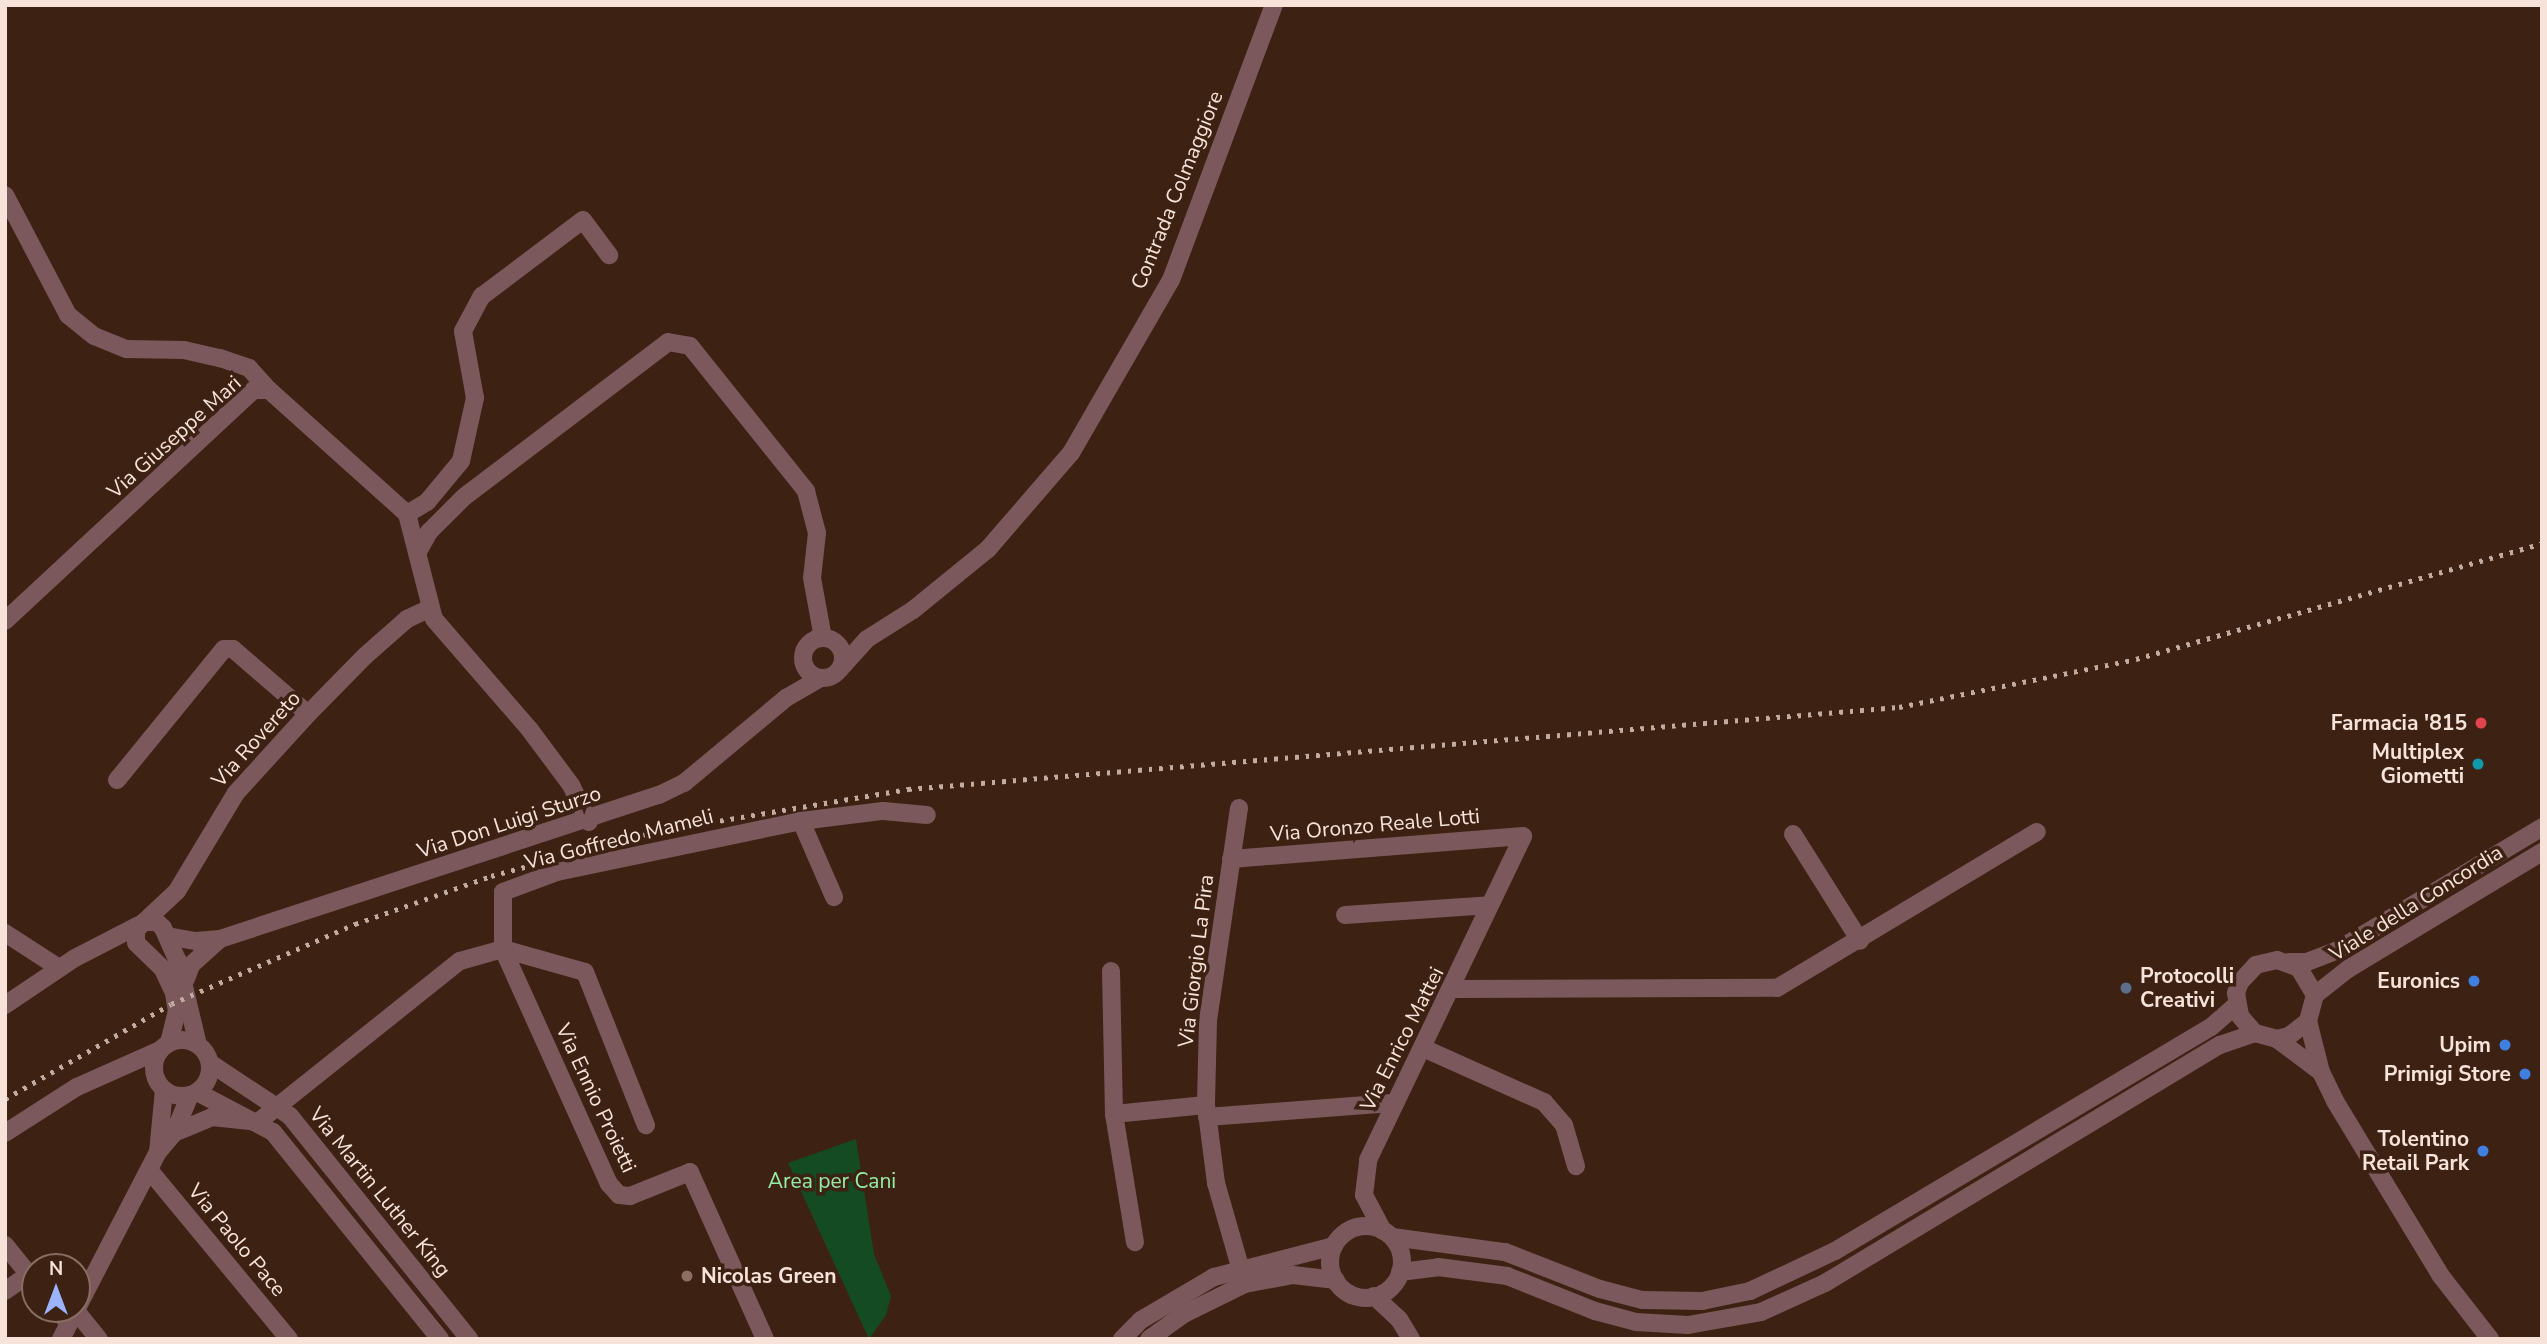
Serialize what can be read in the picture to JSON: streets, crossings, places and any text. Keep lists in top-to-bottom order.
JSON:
{
  "streets": {
    "street": [
      "Contrada Colmaggiore",
      "Via Giuseppe Mari",
      "Via Rovereto",
      "Via Don Luigi Sturzo",
      "Via Oronzo Reale Lotti",
      "Via Goffredo Mameli",
      "Viale della Concordia",
      "Via Giorgio La Pira",
      "Via Enrico Mattei",
      "Via Ennio Proietti",
      "Via Martin Luther King",
      "Via Paolo Pace"
    ]
  },
  "crossings": [
    ["Contrada Colmaggiore", "Via Don Luigi Sturzo"],
    ["Via Oronzo Reale Lotti", "Via Giorgio La Pira"],
    ["Via Oronzo Reale Lotti", "Via Enrico Mattei"],
    ["Via Goffredo Mameli", "Via Ennio Proietti"]
  ],
  "parks": ["Area per Cani"],
  "places": [
    "Farmacia '815",
    "Multiplex Giometti",
    "Euronics",
    "Protocolli Creativi",
    "Upim",
    "Primigi Store",
    "Tolentino Retail Park",
    "Nicolas Green"
  ],
  "north": "top"
}
